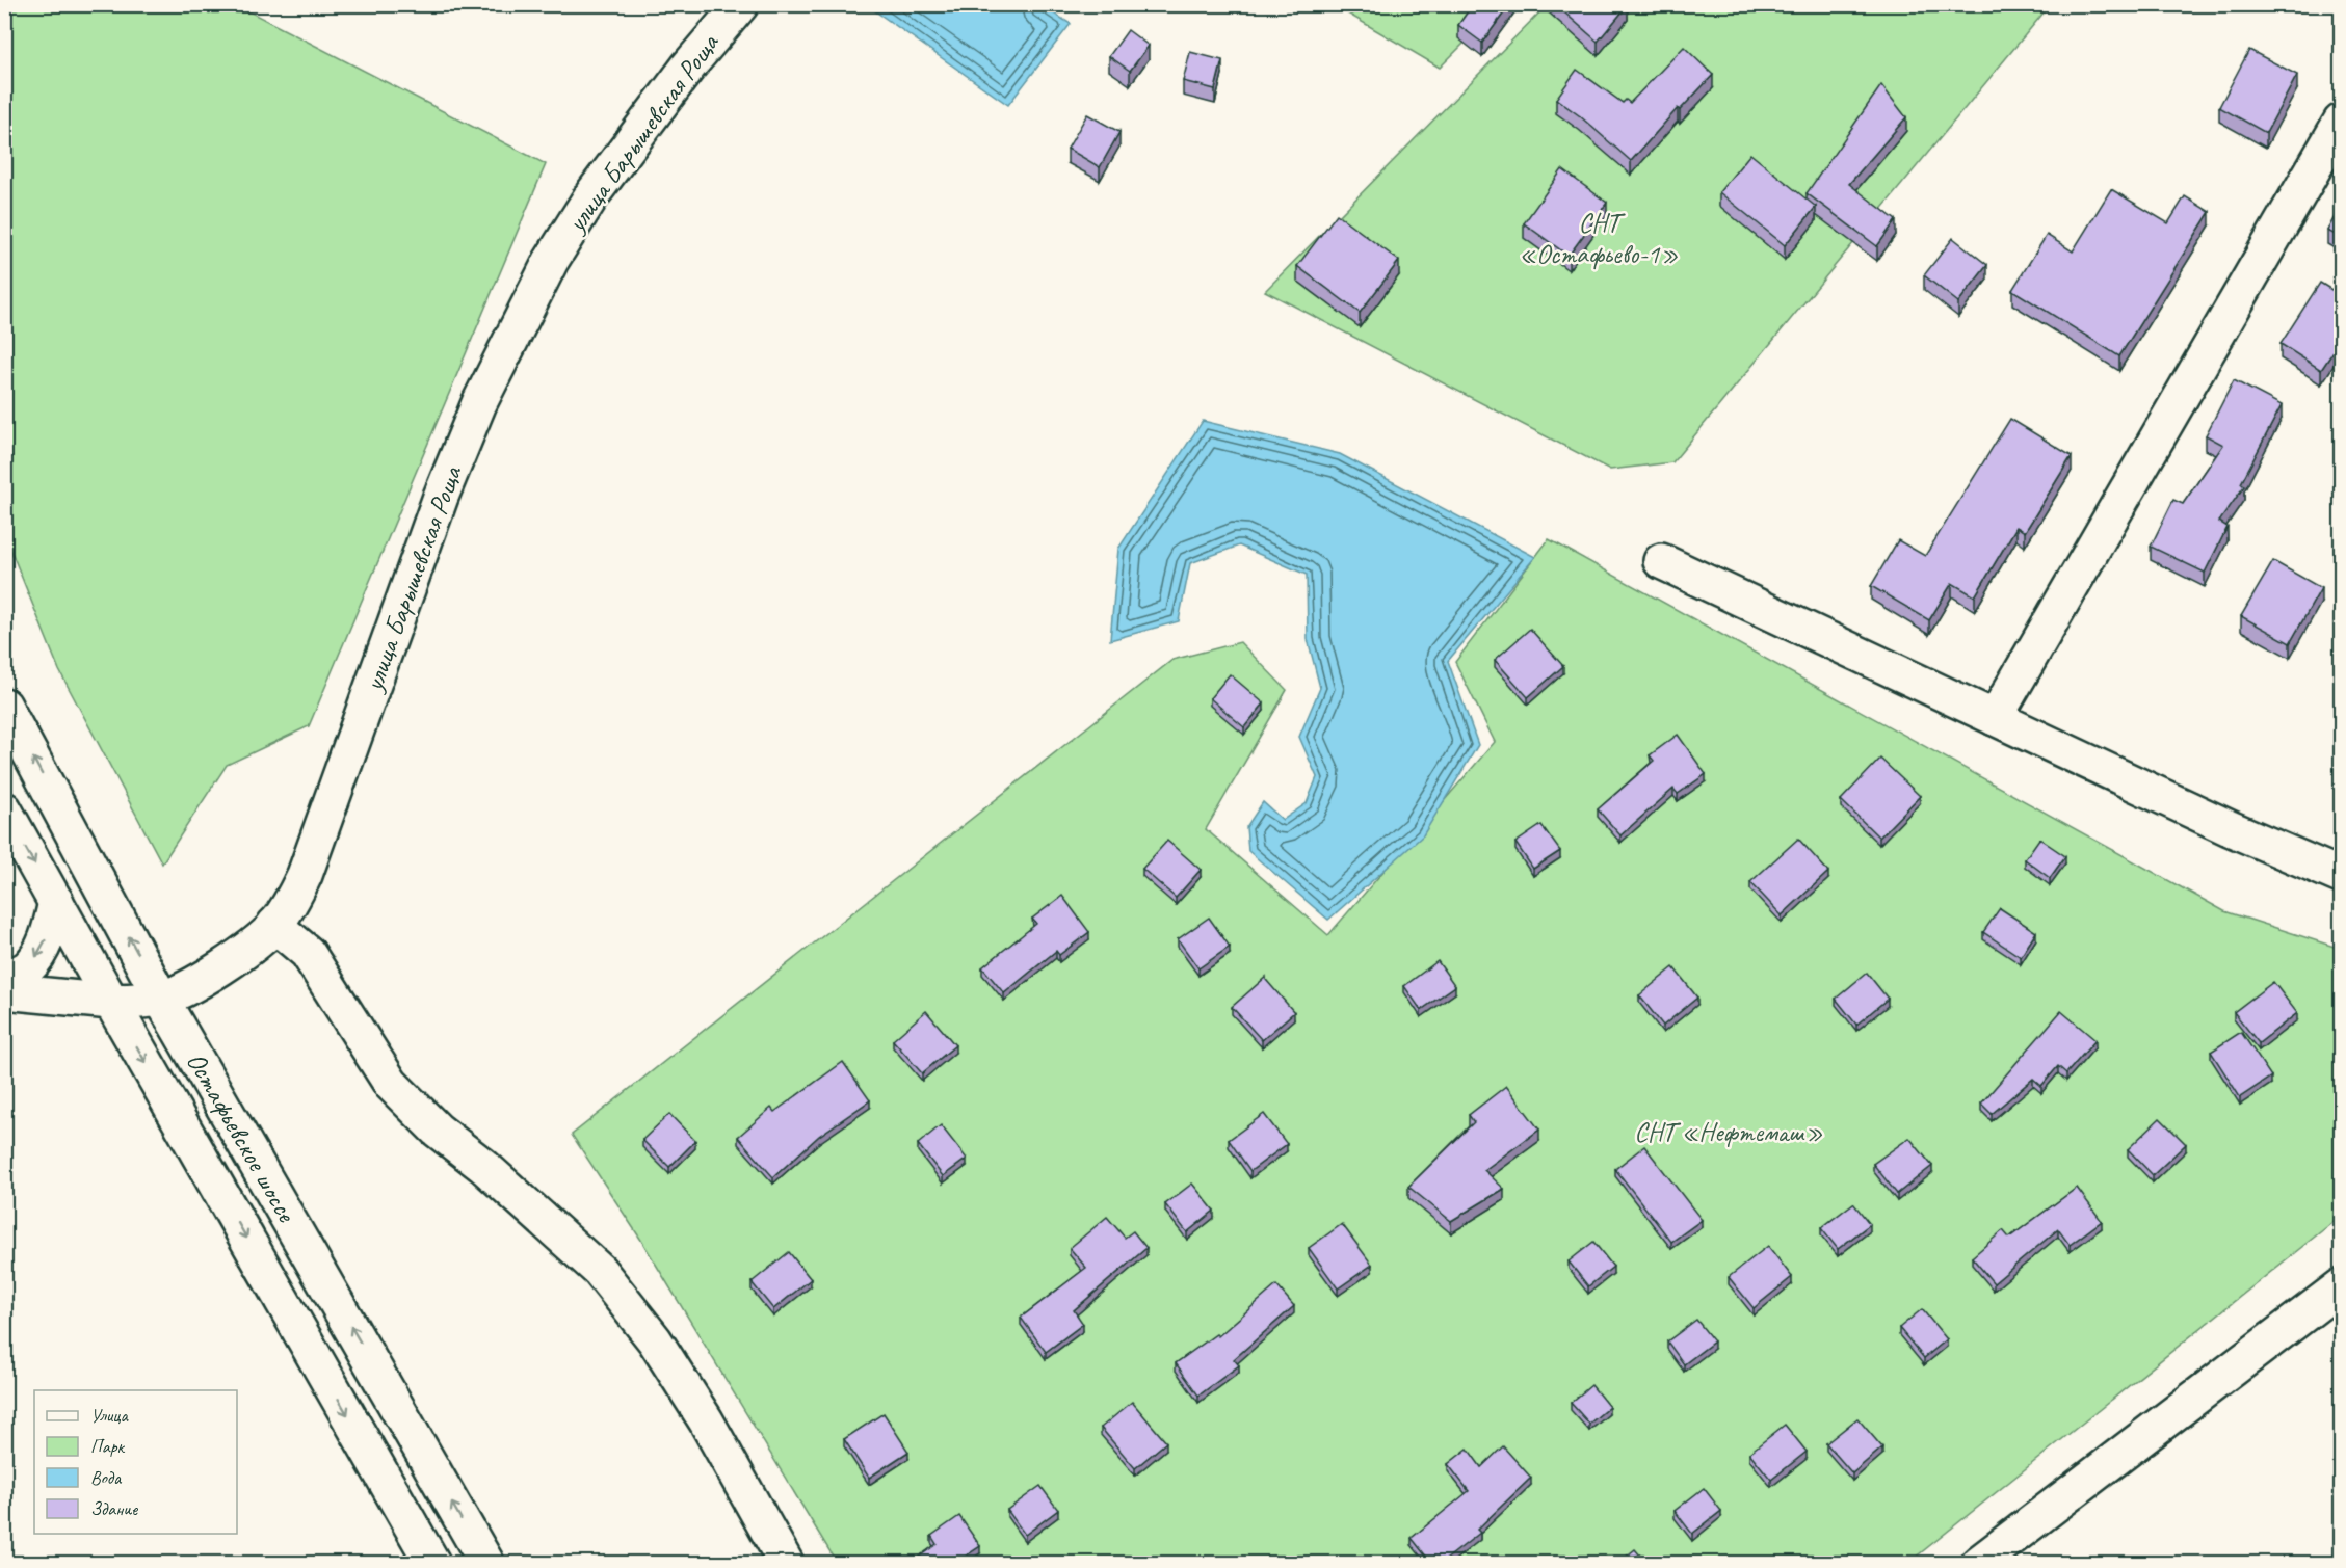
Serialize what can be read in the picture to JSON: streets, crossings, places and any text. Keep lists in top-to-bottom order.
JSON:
{
  "streets": {
    "street": ["улица Барышевская Роща", "Остафьевское шоссе"]
  },
  "crossings": [
    ["улица Барышевская Роща", "Остафьевское шоссе"]
  ],
  "parks": ["СНТ «Остафьево-1»", "СНТ «Нефтемаш»"],
  "legend": [
    "Улица",
    "Парк",
    "Вода",
    "Здание"
  ]
}
